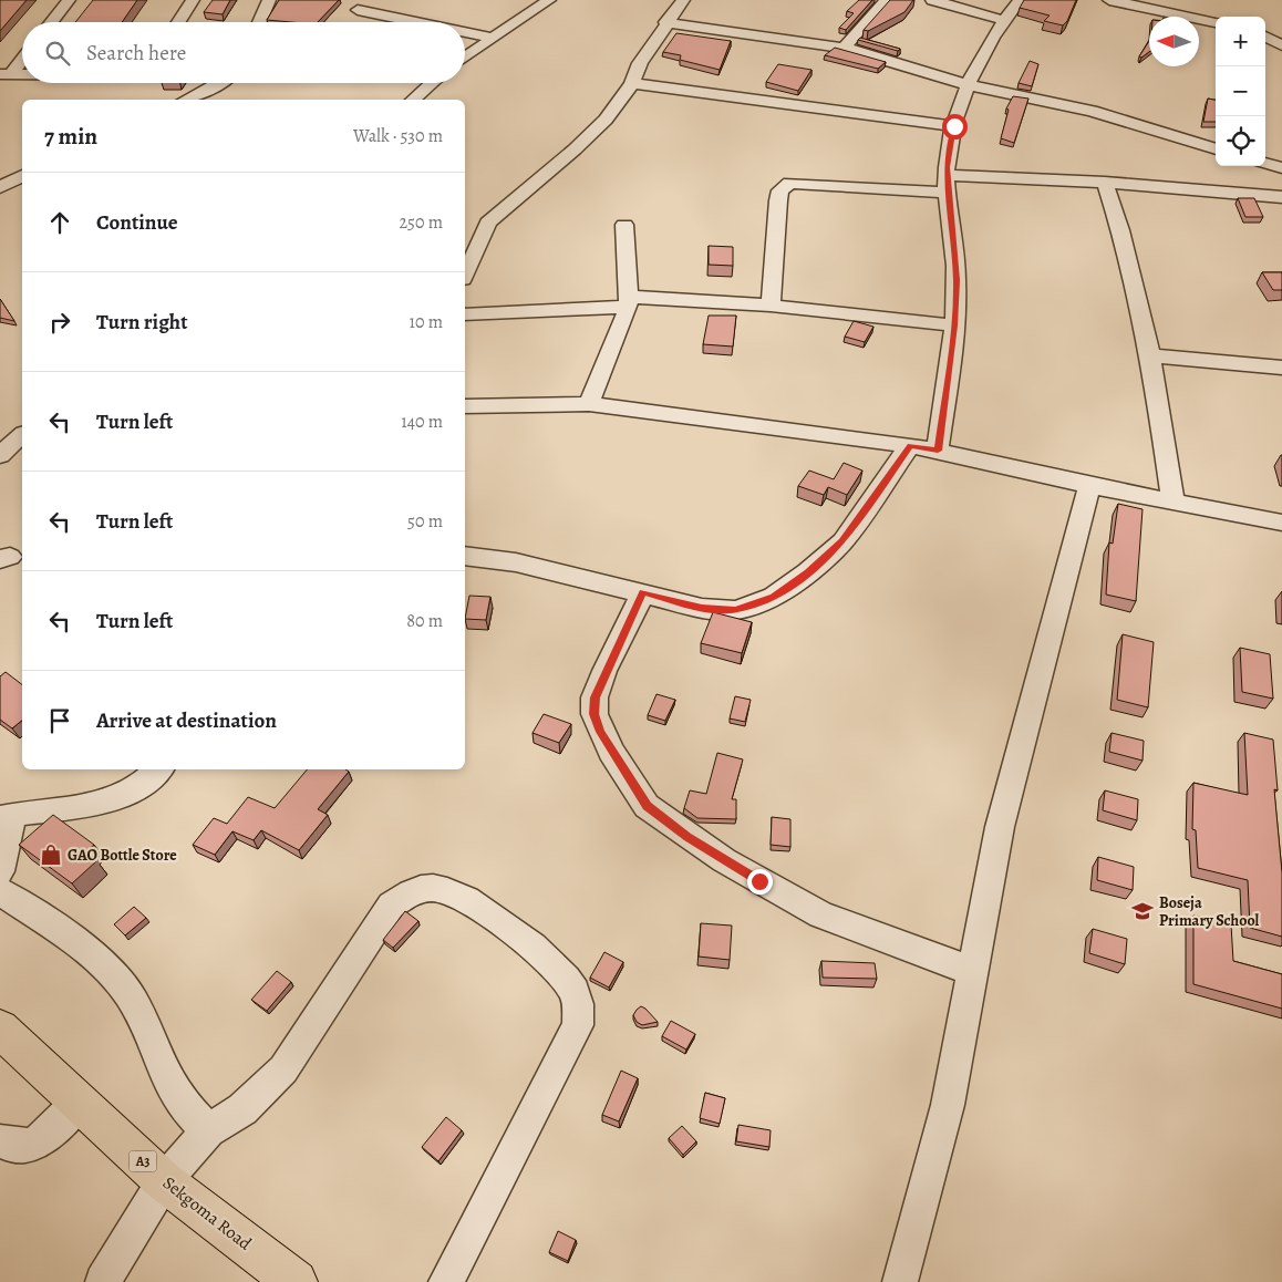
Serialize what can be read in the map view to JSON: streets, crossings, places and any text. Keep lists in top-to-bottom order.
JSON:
{
  "streets": {
    "highway": ["A3", "Sekgoma Road"]
  },
  "places": {
    "shop": ["GAO Bottle Store"],
    "school or university": ["Boseja Primary School"]
  },
  "north": "left",
  "page": {
    "map_buttons": ["+", "−"],
    "search": "Search here",
    "heading": ["7 min", "Walk · 530 m"],
    "list": [
      ["Continue", "250 m"],
      ["Turn right", "10 m"],
      ["Turn left", "140 m"],
      ["Turn left", "50 m"],
      ["Turn left", "80 m"],
      "Arrive at destination"
    ]
  }
}
